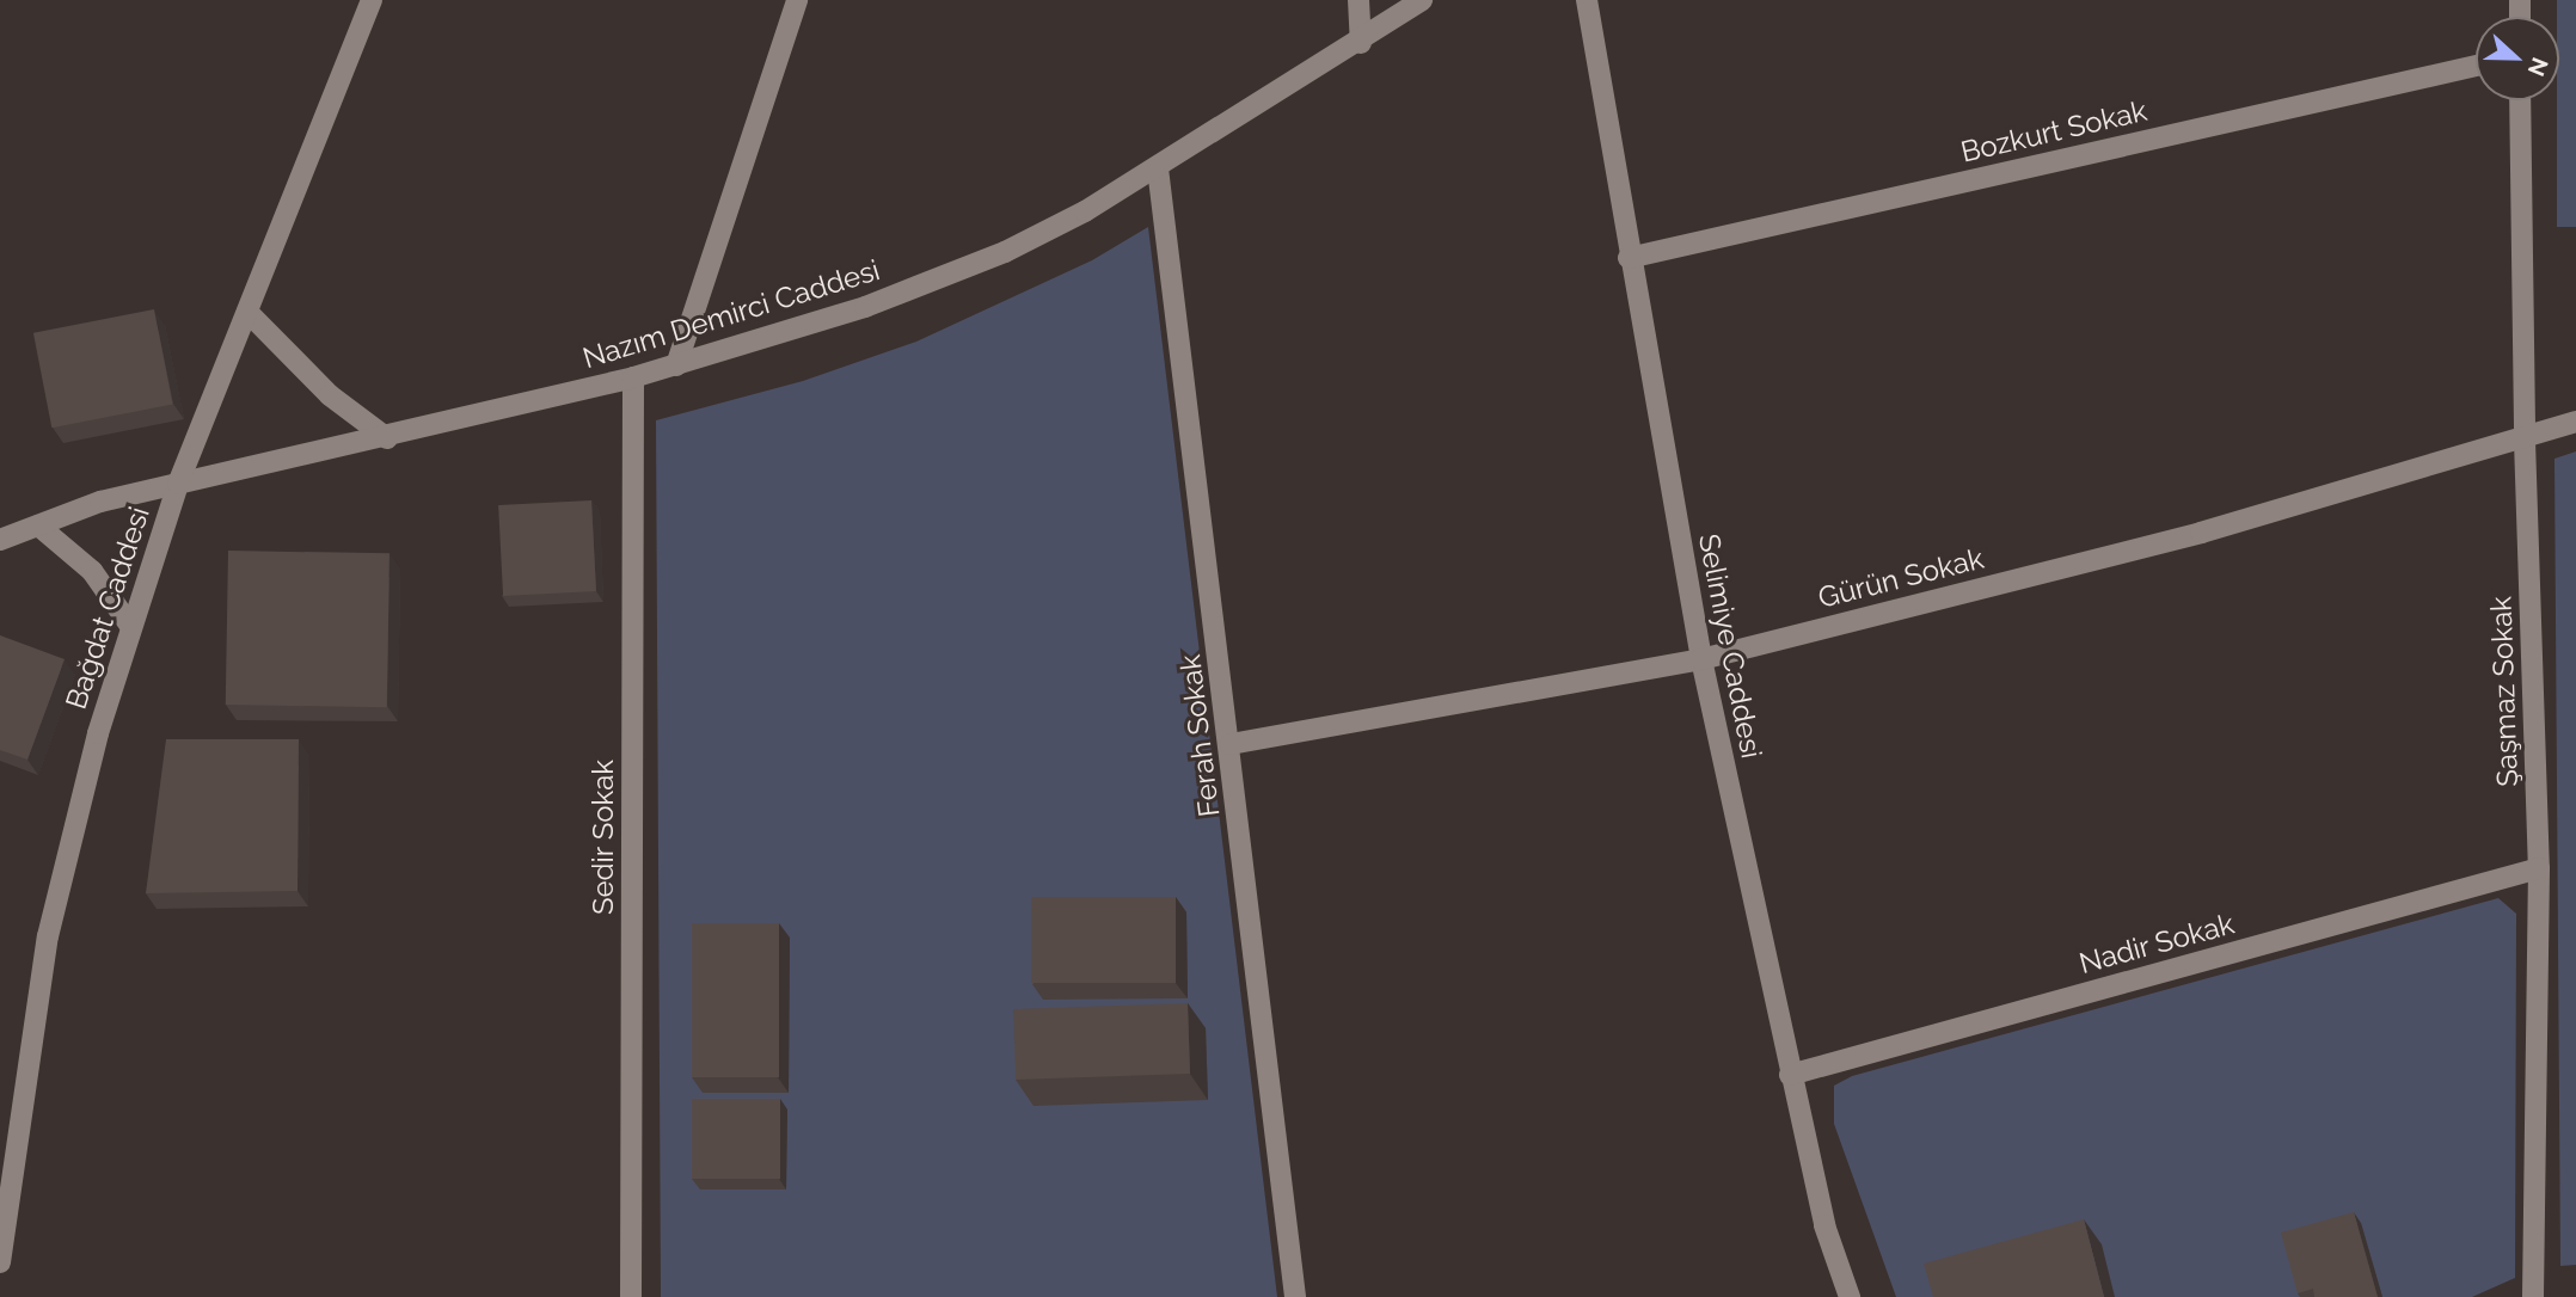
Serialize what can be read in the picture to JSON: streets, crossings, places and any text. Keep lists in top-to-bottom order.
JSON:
{
  "streets": {
    "street": [
      "Bozkurt Sokak",
      "Nazım Demirci Caddesi",
      "Gürün Sokak",
      "Bağdat Caddesi",
      "Selimiye Caddesi",
      "Şaşmaz Sokak",
      "Ferah Sokak",
      "Sedir Sokak",
      "Nadir Sokak"
    ]
  },
  "crossings": [
    ["Bozkurt Sokak", "Selimiye Caddesi"],
    ["Nazım Demirci Caddesi", "Bağdat Caddesi"],
    ["Nazım Demirci Caddesi", "Ferah Sokak"],
    ["Nazım Demirci Caddesi", "Sedir Sokak"],
    ["Gürün Sokak", "Selimiye Caddesi"],
    ["Gürün Sokak", "Şaşmaz Sokak"],
    ["Gürün Sokak", "Ferah Sokak"],
    ["Selimiye Caddesi", "Nadir Sokak"],
    ["Şaşmaz Sokak", "Nadir Sokak"]
  ],
  "north": "right"
}
